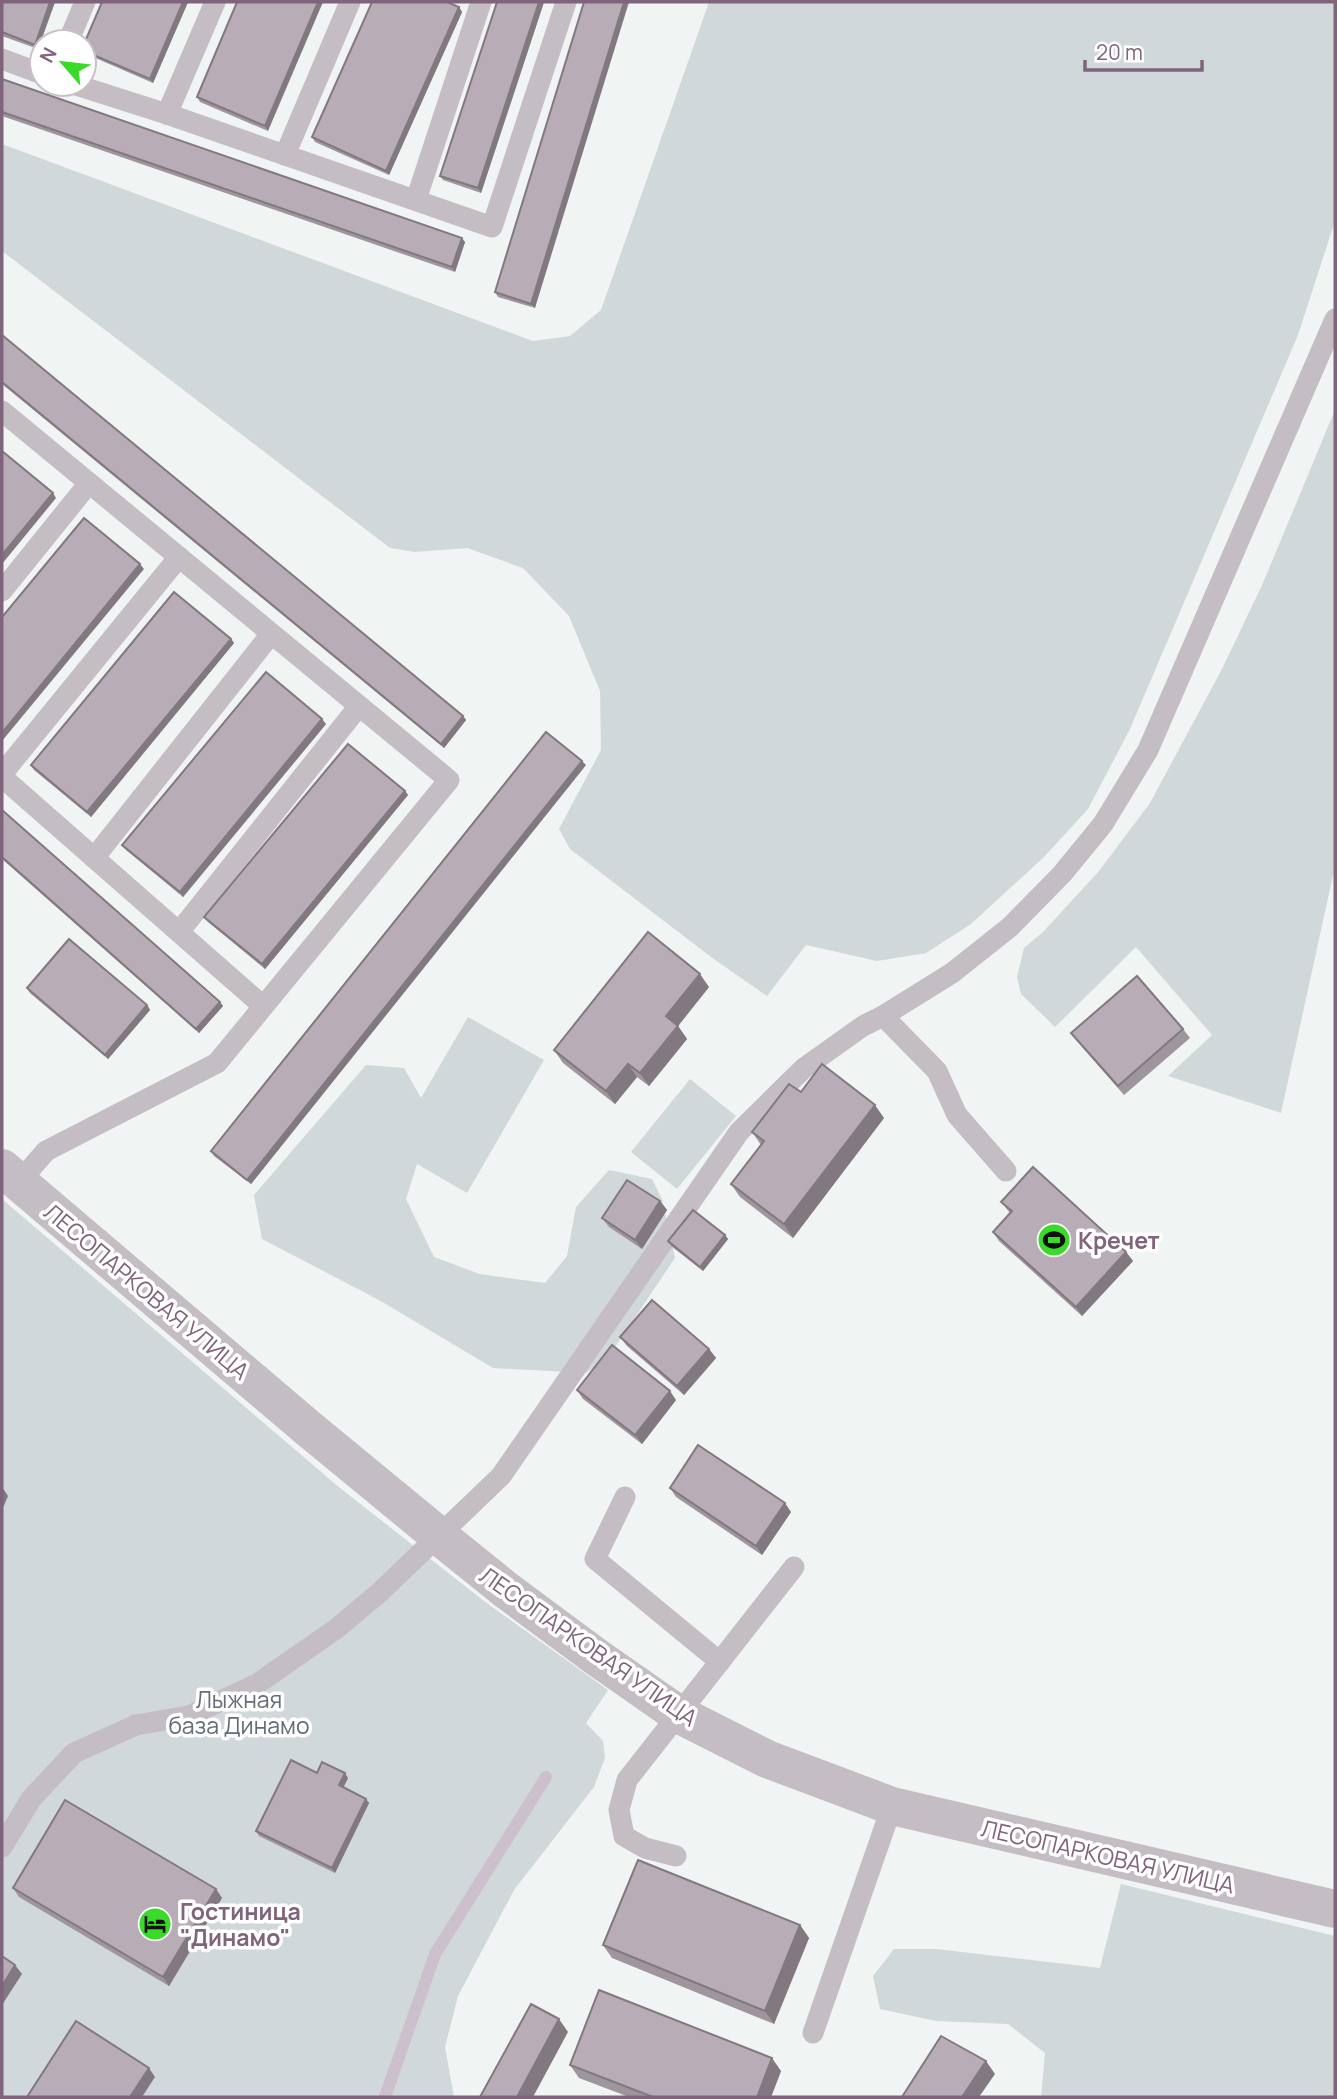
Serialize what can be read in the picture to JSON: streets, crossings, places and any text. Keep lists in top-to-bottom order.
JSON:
{
  "streets": {
    "street": ["ЛЕСОПАРКОВАЯ УЛИЦА"]
  },
  "parks": ["Лыжная база Динамо"],
  "places": {
    "sports": ["Кречет"],
    "hotel": ["Гостиница \"Динамо\""]
  },
  "scale_bar": "20 m",
  "north": "top left"
}
